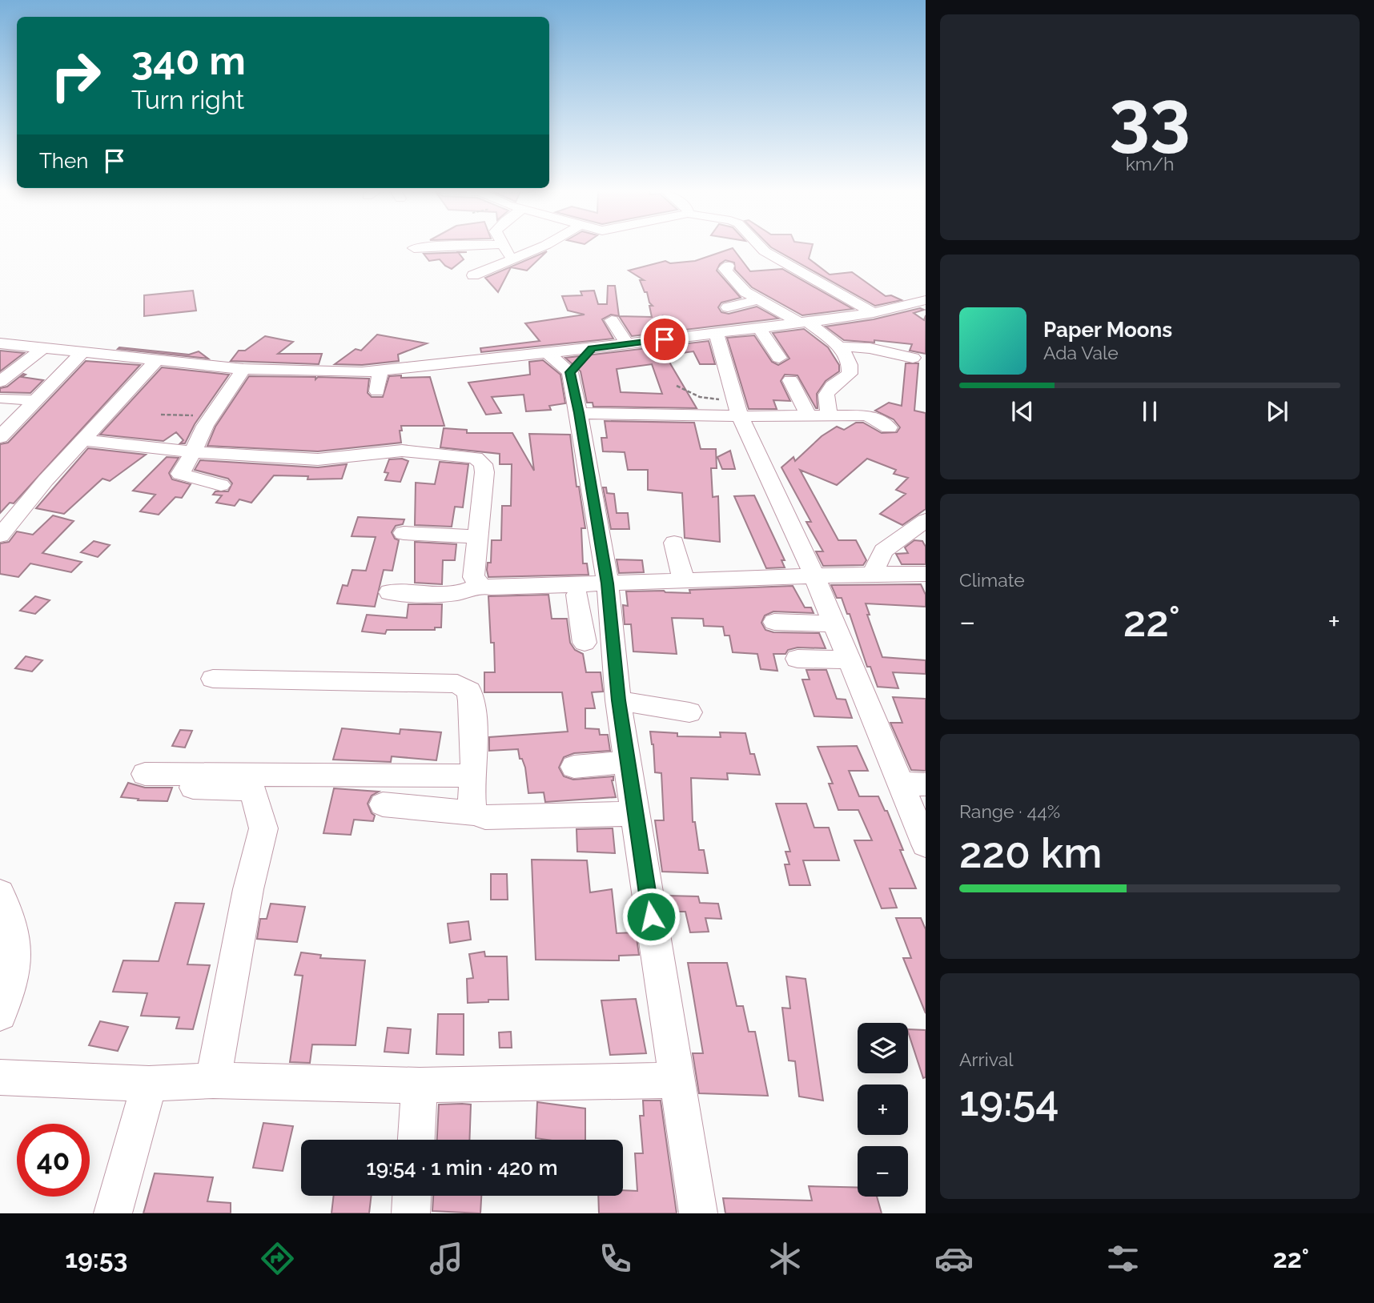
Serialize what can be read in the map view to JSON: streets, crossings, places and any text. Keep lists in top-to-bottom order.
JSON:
{
  "page": {
    "tile": [
      ["33", "km/h"],
      "Climate",
      ["Range · 44%", "220 km"],
      ["Arrival", "19:54"]
    ],
    "turn": ["340 m", "Turn right"],
    "then": "Then",
    "song": ["Paper Moons", "Ada Vale"],
    "heat": ["−", "22°", "+"],
    "map_buttons": ["+", "−"],
    "limit": "40",
    "trip": "19:54 · 1 min · 420 m",
    "tabs": ["19:53", "22°"]
  }
}
